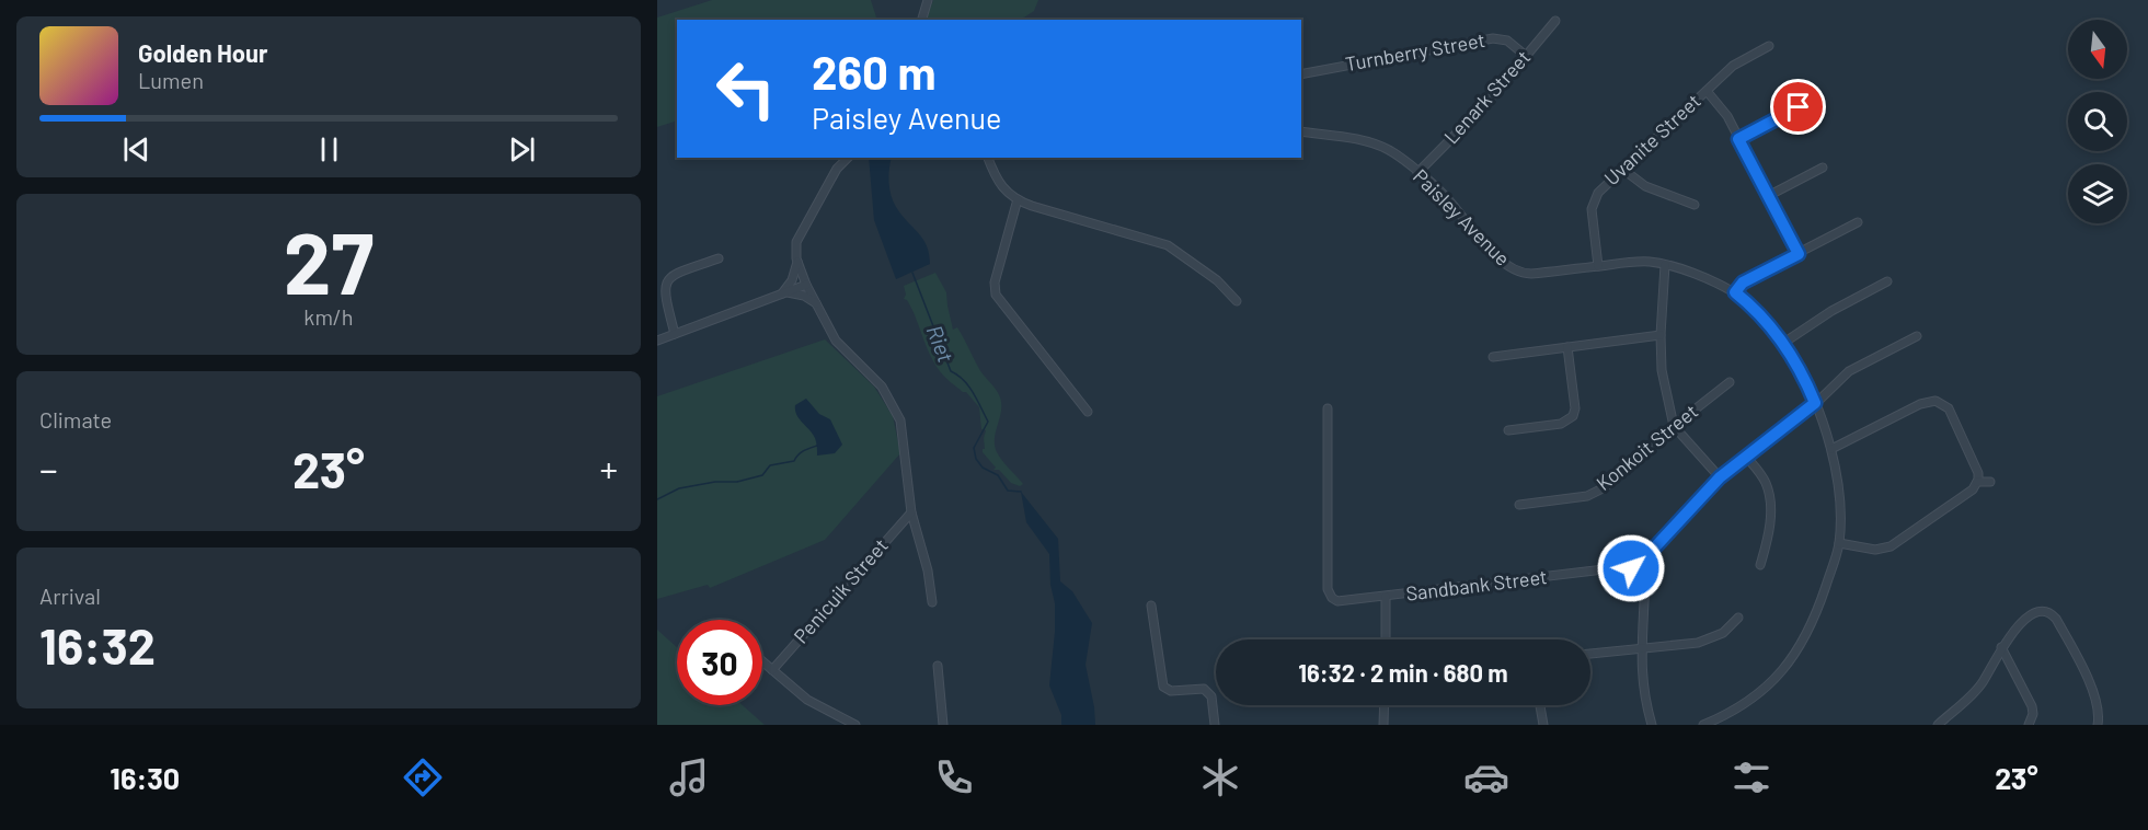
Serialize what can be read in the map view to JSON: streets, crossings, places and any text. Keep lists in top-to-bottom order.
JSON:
{
  "streets": {
    "street": [
      "Turnberry Street",
      "Lenark Street",
      "Uvanite Street",
      "Paisley Avenue",
      "Konkoit Street",
      "Sandbank Street",
      "Penicuik Street"
    ]
  },
  "crossings": [
    ["Turnberry Street", "Lenark Street"],
    ["Lenark Street", "Paisley Avenue"],
    ["Uvanite Street", "Paisley Avenue"]
  ],
  "water": ["Riet"],
  "north": "bottom",
  "page": {
    "turn": ["260 m", "Paisley Avenue"],
    "song": ["Golden Hour", "Lumen"],
    "tile": [
      ["27", "km/h"],
      "Climate",
      ["Arrival", "16:32"]
    ],
    "heat": ["−", "23°", "+"],
    "limit": "30",
    "trip": "16:32 · 2 min · 680 m",
    "tabs": ["16:30", "23°"]
  }
}
